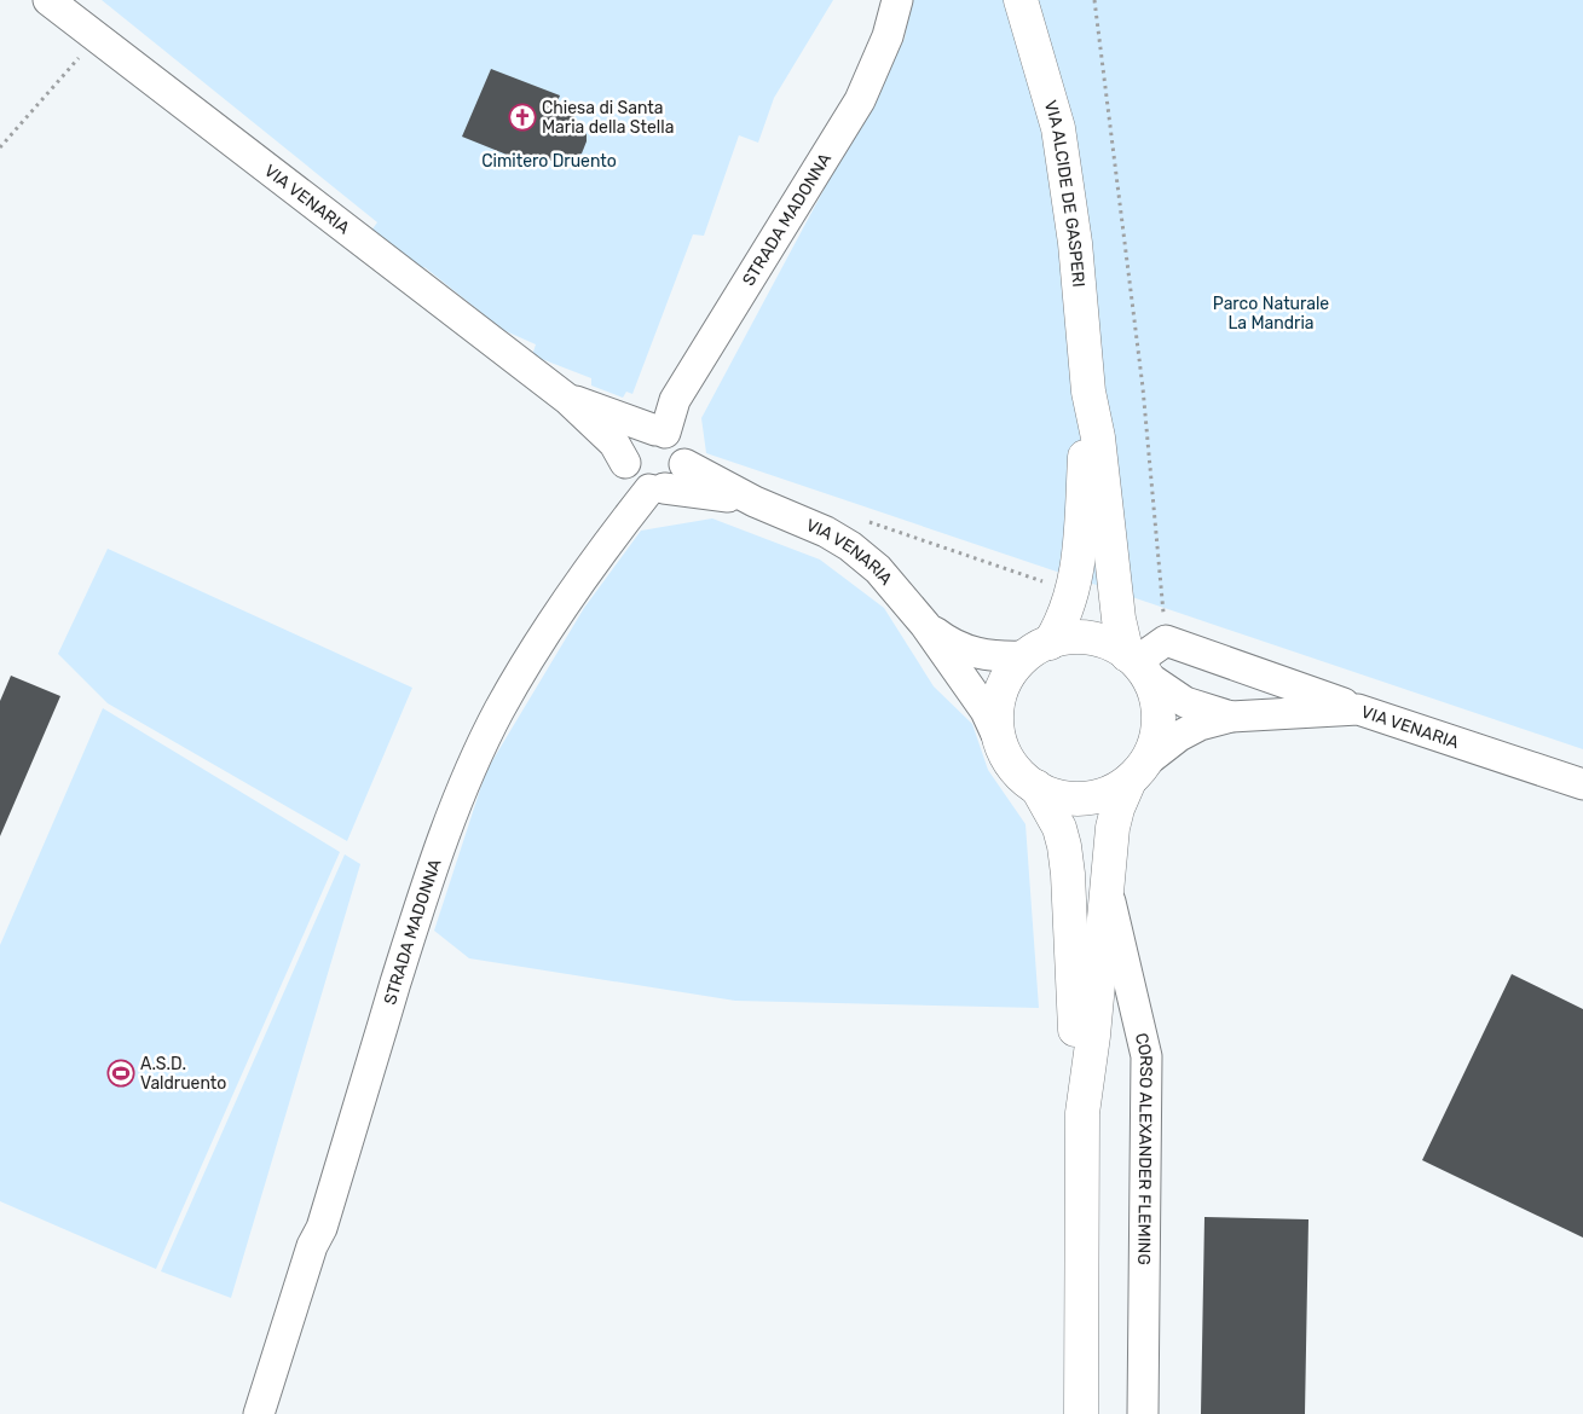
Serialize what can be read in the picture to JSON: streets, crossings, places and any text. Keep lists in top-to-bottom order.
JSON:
{
  "streets": {
    "street": [
      "VIA ALCIDE DE GASPERI",
      "VIA VENARIA",
      "STRADA MADONNA",
      "CORSO ALEXANDER FLEMING"
    ]
  },
  "crossings": [
    ["VIA ALCIDE DE GASPERI", "VIA VENARIA"],
    ["VIA ALCIDE DE GASPERI", "CORSO ALEXANDER FLEMING"],
    ["VIA VENARIA", "STRADA MADONNA"],
    ["VIA VENARIA", "CORSO ALEXANDER FLEMING"]
  ],
  "parks": ["Cimitero Druento", "Parco Naturale La Mandria"],
  "places": {
    "church": ["Chiesa di Santa Maria della Stella"],
    "sports": ["A.S.D. Valdruento"]
  }
}
